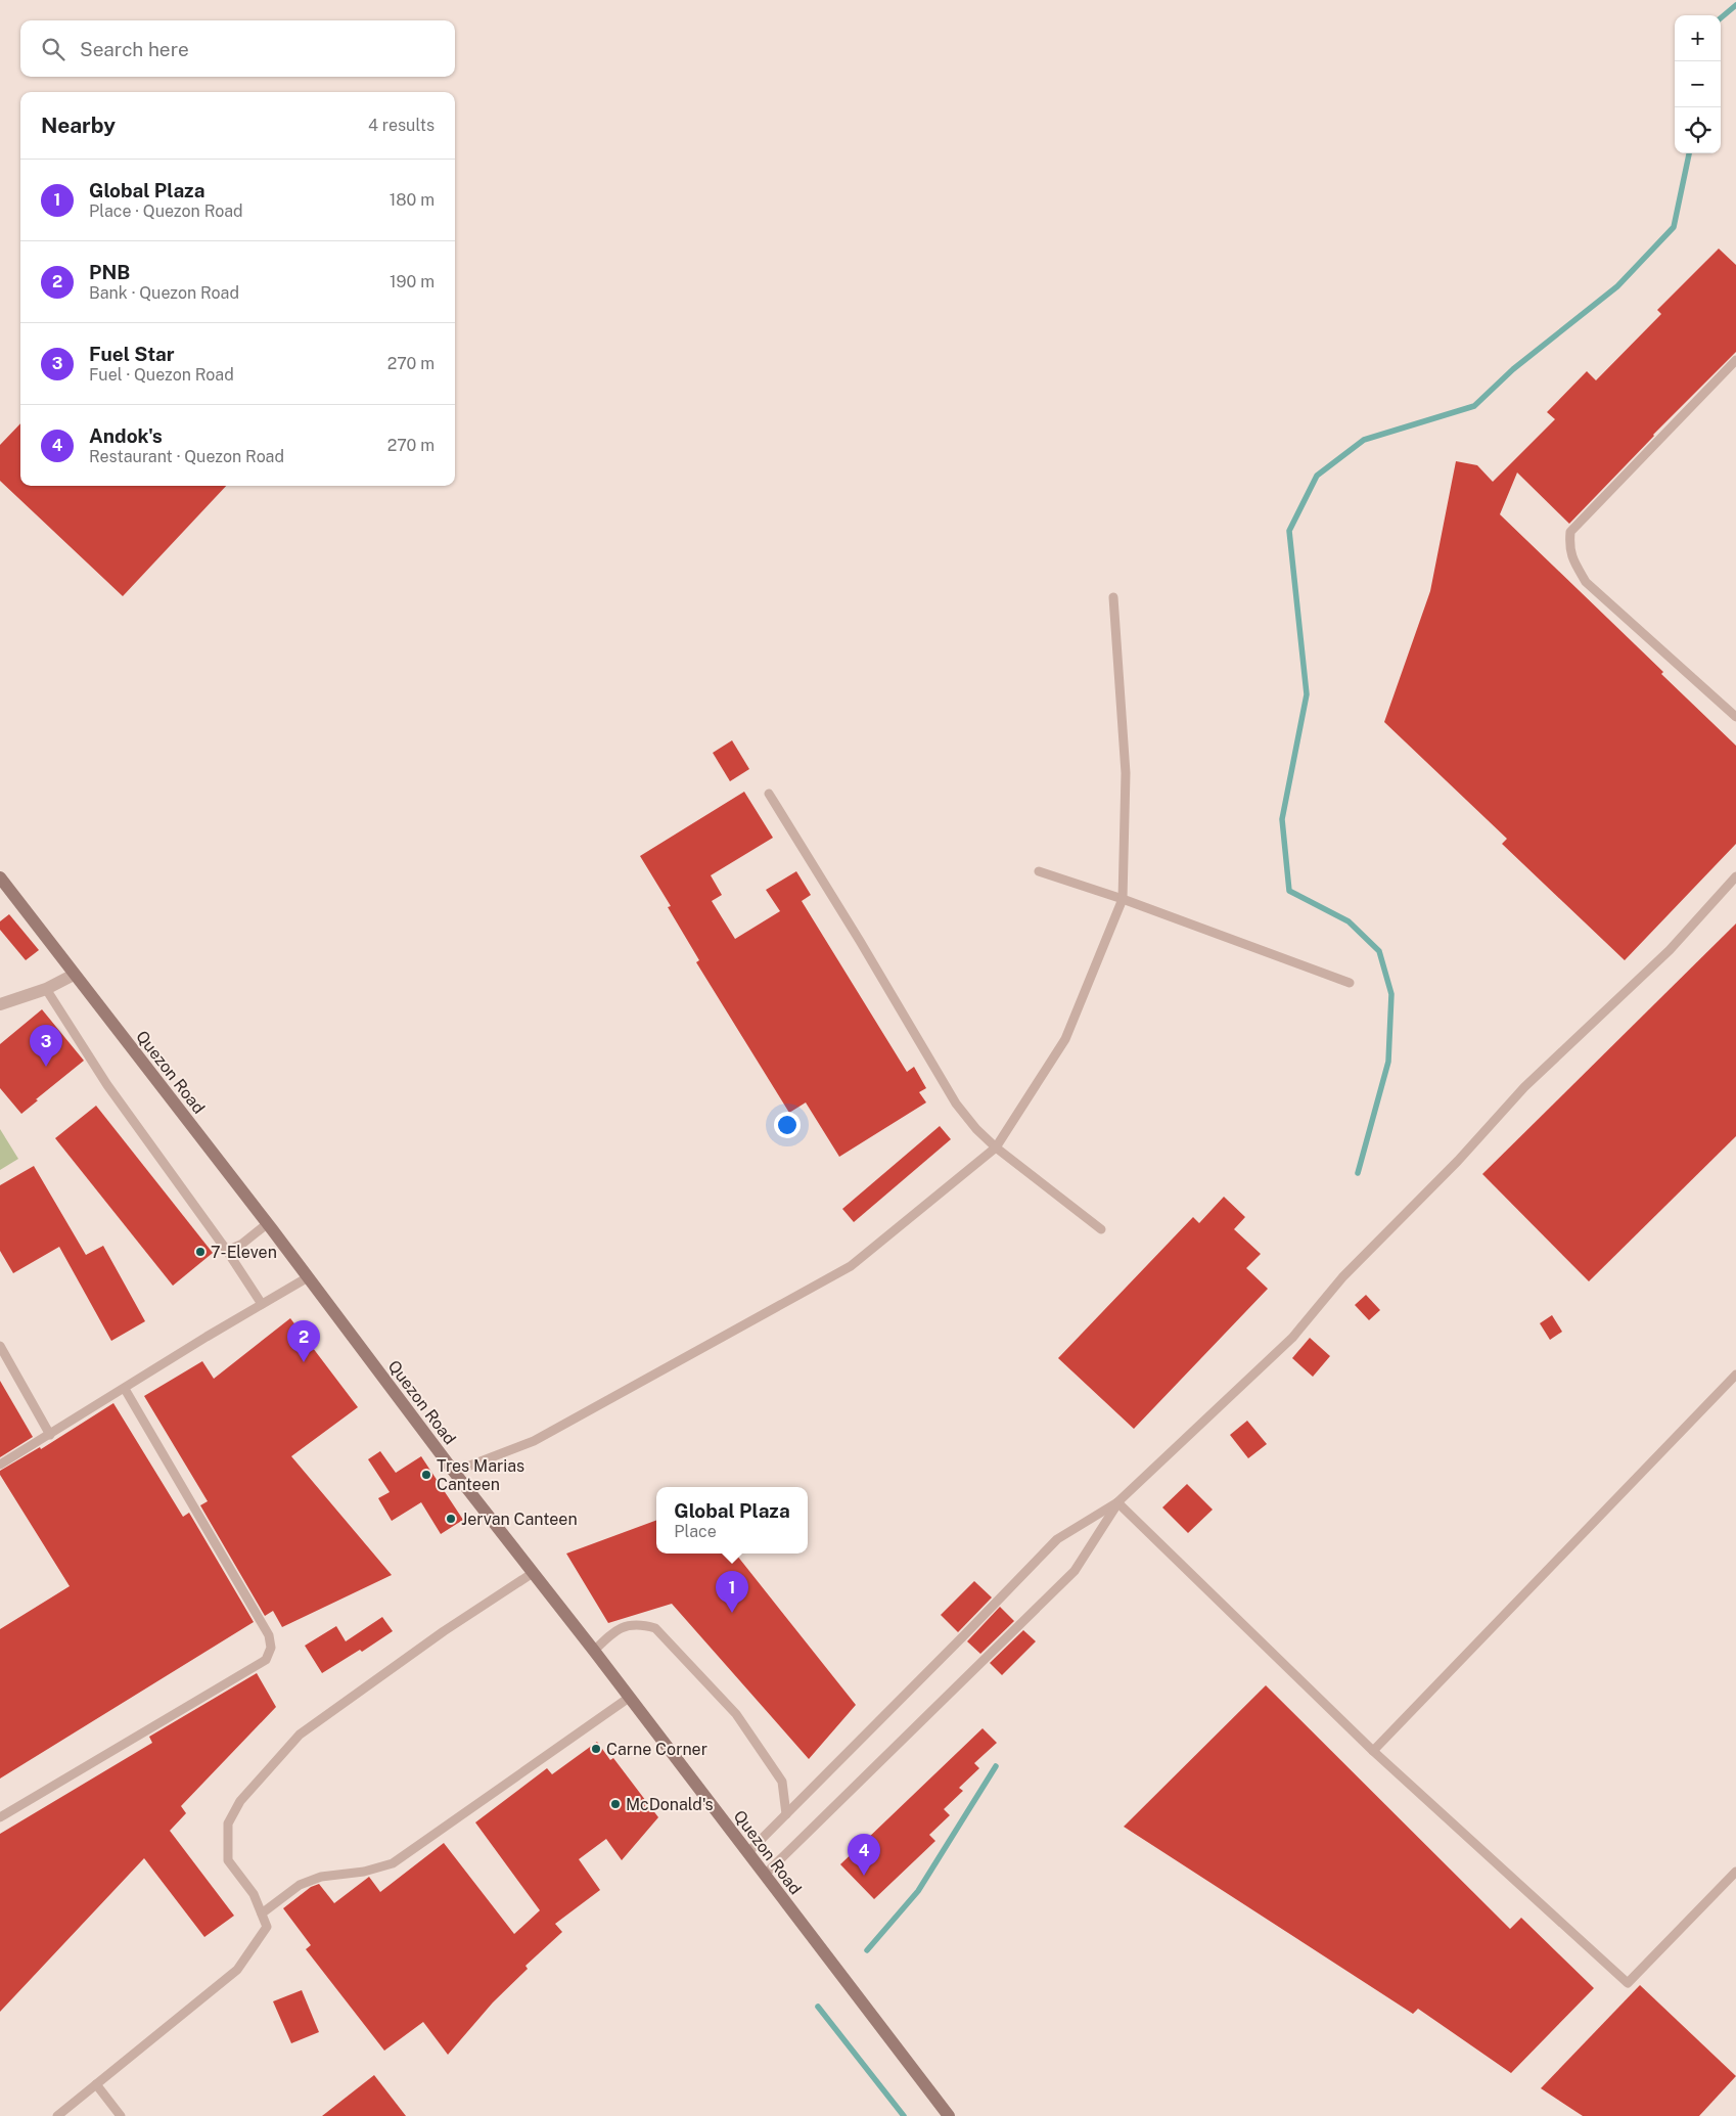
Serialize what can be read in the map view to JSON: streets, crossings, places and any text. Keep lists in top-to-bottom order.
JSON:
{
  "streets": {
    "main road": ["Quezon Road"]
  },
  "places": [
    "7-Eleven",
    "Tres Marias Canteen",
    "Jervan Canteen",
    "Carne Corner",
    "McDonald's"
  ],
  "page": {
    "map_buttons": ["+", "−"],
    "search": "Search here",
    "heading": ["Nearby", "4 results"],
    "list": [
      {
        "mark": "1",
        "name": "Global Plaza",
        "note": "Place · Quezon Road",
        "value": "180 m"
      },
      {
        "mark": "2",
        "name": "PNB",
        "note": "Bank · Quezon Road",
        "value": "190 m"
      },
      {
        "mark": "3",
        "name": "Fuel Star",
        "note": "Fuel · Quezon Road",
        "value": "270 m"
      },
      {
        "mark": "4",
        "name": "Andok's",
        "note": "Restaurant · Quezon Road",
        "value": "270 m"
      }
    ],
    "pins": [
      "3",
      "2",
      "1",
      "4"
    ],
    "popup": ["Global Plaza", "Place"]
  }
}
